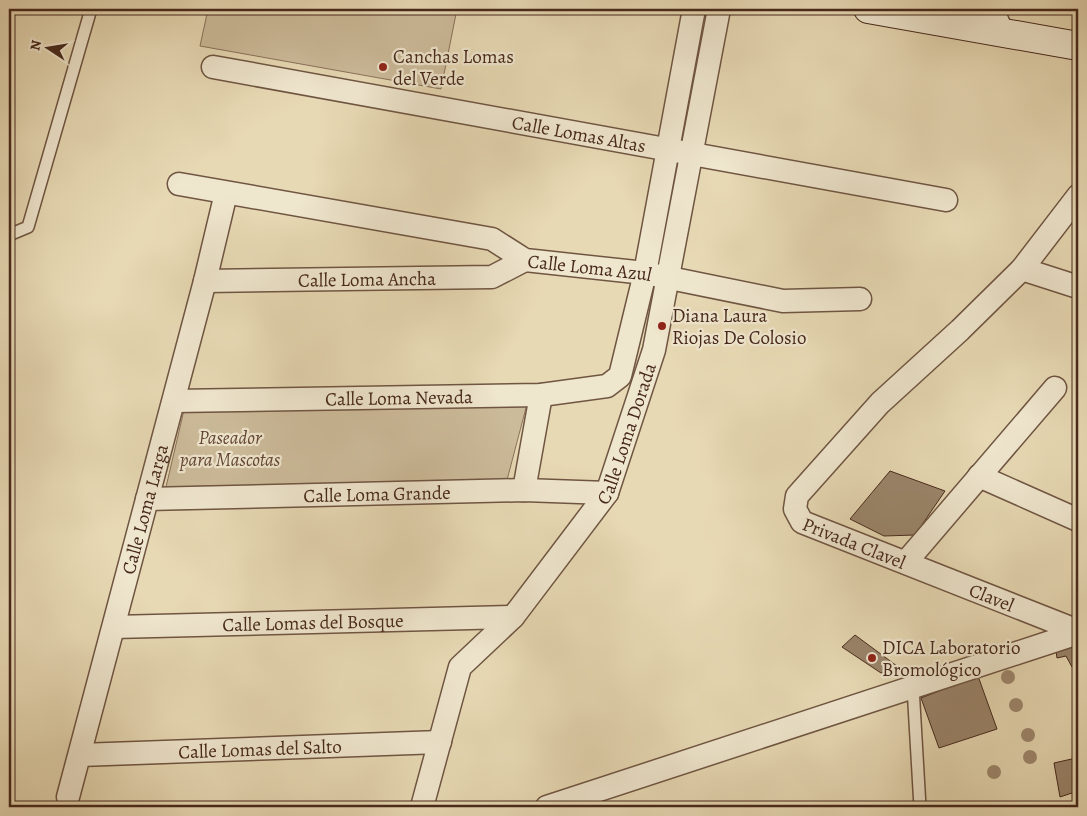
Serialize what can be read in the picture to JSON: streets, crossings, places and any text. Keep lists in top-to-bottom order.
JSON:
{
  "streets": {
    "street": [
      "Calle Lomas Altas",
      "Calle Loma Azul",
      "Calle Loma Ancha",
      "Calle Loma Nevada",
      "Calle Loma Dorada",
      "Calle Loma Grande",
      "Calle Loma Larga",
      "Privada Clavel",
      "Clavel",
      "Calle Lomas del Bosque",
      "Calle Lomas del Salto"
    ]
  },
  "crossings": [
    ["Calle Lomas Altas", "Calle Loma Dorada"],
    ["Calle Loma Azul", "Calle Loma Ancha"],
    ["Calle Loma Azul", "Calle Loma Nevada"],
    ["Calle Loma Azul", "Calle Loma Dorada"],
    ["Calle Loma Azul", "Calle Loma Larga"],
    ["Calle Loma Ancha", "Calle Loma Larga"],
    ["Calle Loma Nevada", "Calle Loma Larga"],
    ["Calle Loma Dorada", "Calle Loma Grande"],
    ["Calle Loma Dorada", "Calle Lomas del Bosque"],
    ["Calle Loma Dorada", "Calle Lomas del Salto"],
    ["Calle Loma Grande", "Calle Loma Larga"],
    ["Calle Loma Larga", "Calle Lomas del Bosque"],
    ["Calle Loma Larga", "Calle Lomas del Salto"],
    ["Privada Clavel", "Clavel"]
  ],
  "parks": ["Paseador para Mascotas"],
  "places": ["Canchas Lomas del Verde", "Diana Laura Riojas De Colosio", "DICA Laboratorio Bromológico"],
  "north": "left"
}
